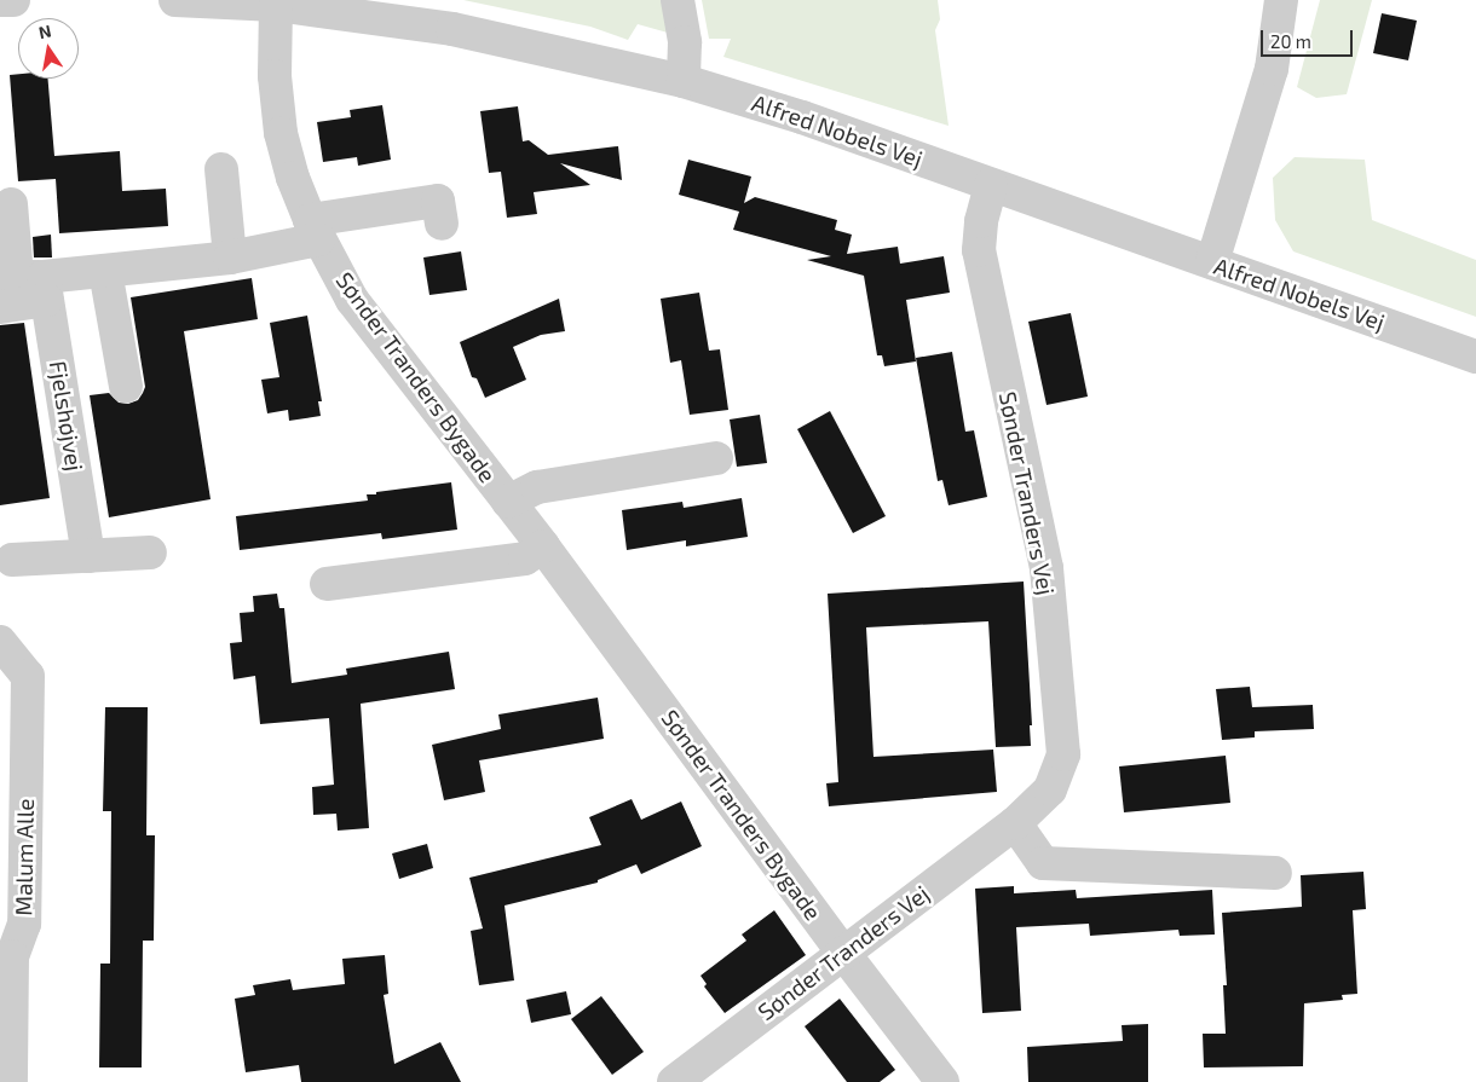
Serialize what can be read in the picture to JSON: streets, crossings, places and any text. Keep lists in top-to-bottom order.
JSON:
{
  "streets": {
    "street": [
      "Alfred Nobels Vej",
      "Sønder Tranders Bygade",
      "Fjelshøjvej",
      "Sønder Tranders Vej",
      "Malum Alle"
    ]
  },
  "crossings": [
    ["Alfred Nobels Vej", "Sønder Tranders Bygade"],
    ["Alfred Nobels Vej", "Sønder Tranders Vej"],
    ["Sønder Tranders Bygade", "Sønder Tranders Vej"]
  ],
  "scale_bar": "20 m",
  "north": "top"
}
